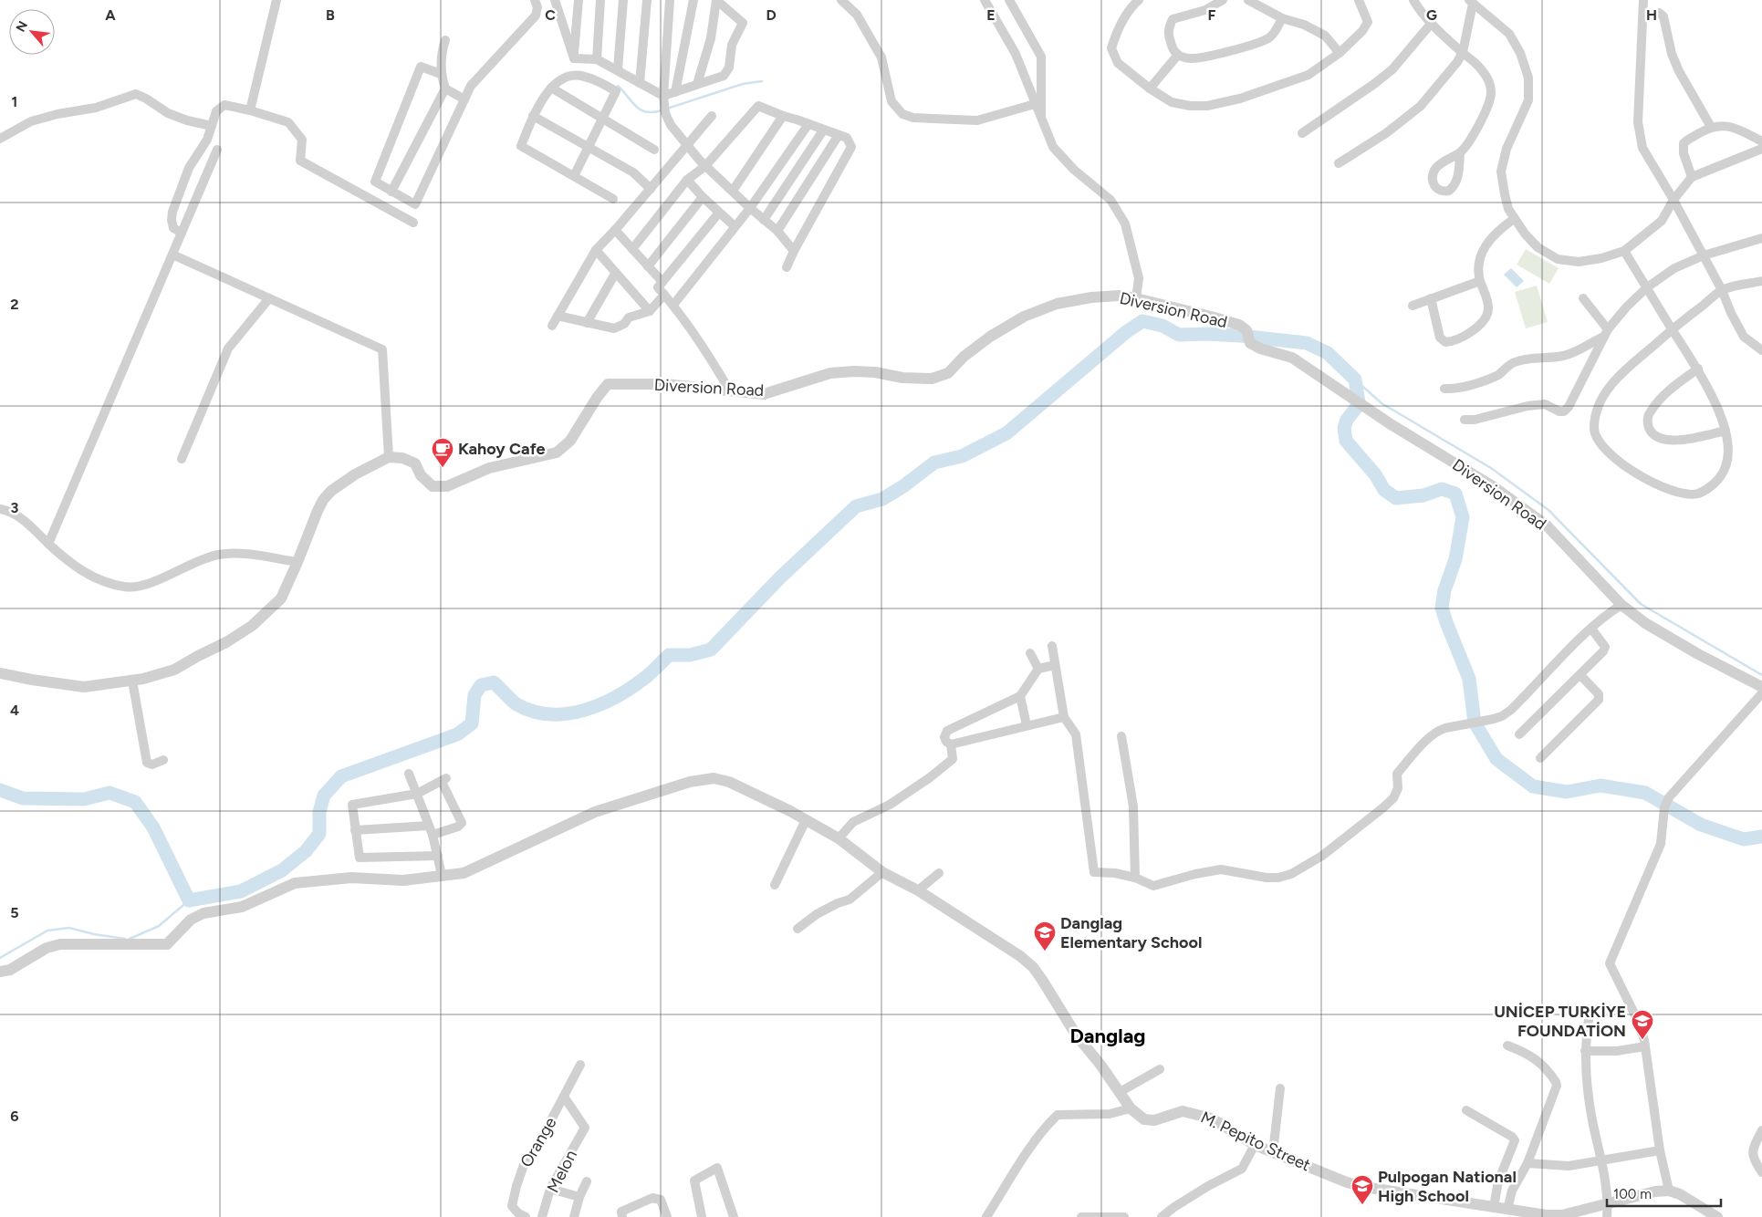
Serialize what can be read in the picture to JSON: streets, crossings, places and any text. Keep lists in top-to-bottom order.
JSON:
{
  "streets": {
    "street": [
      "Diversion Road",
      "M. Pepito Street",
      "Orange",
      "Melon"
    ]
  },
  "crossings": [
    ["Orange", "Melon"]
  ],
  "districts": ["Danglag"],
  "places": {
    "cafe": ["Kahoy Cafe"],
    "school or university": ["Danglag Elementary School", "UNİCEP TURKİYE FOUNDATİON", "Pulpogan National High School"]
  },
  "scale_bar": "100 m",
  "north": "top left",
  "grid": {
    "columns": [
      "A",
      "B",
      "C",
      "D",
      "E",
      "F",
      "G",
      "H"
    ],
    "rows": [
      "1",
      "2",
      "3",
      "4",
      "5",
      "6"
    ]
  }
}
